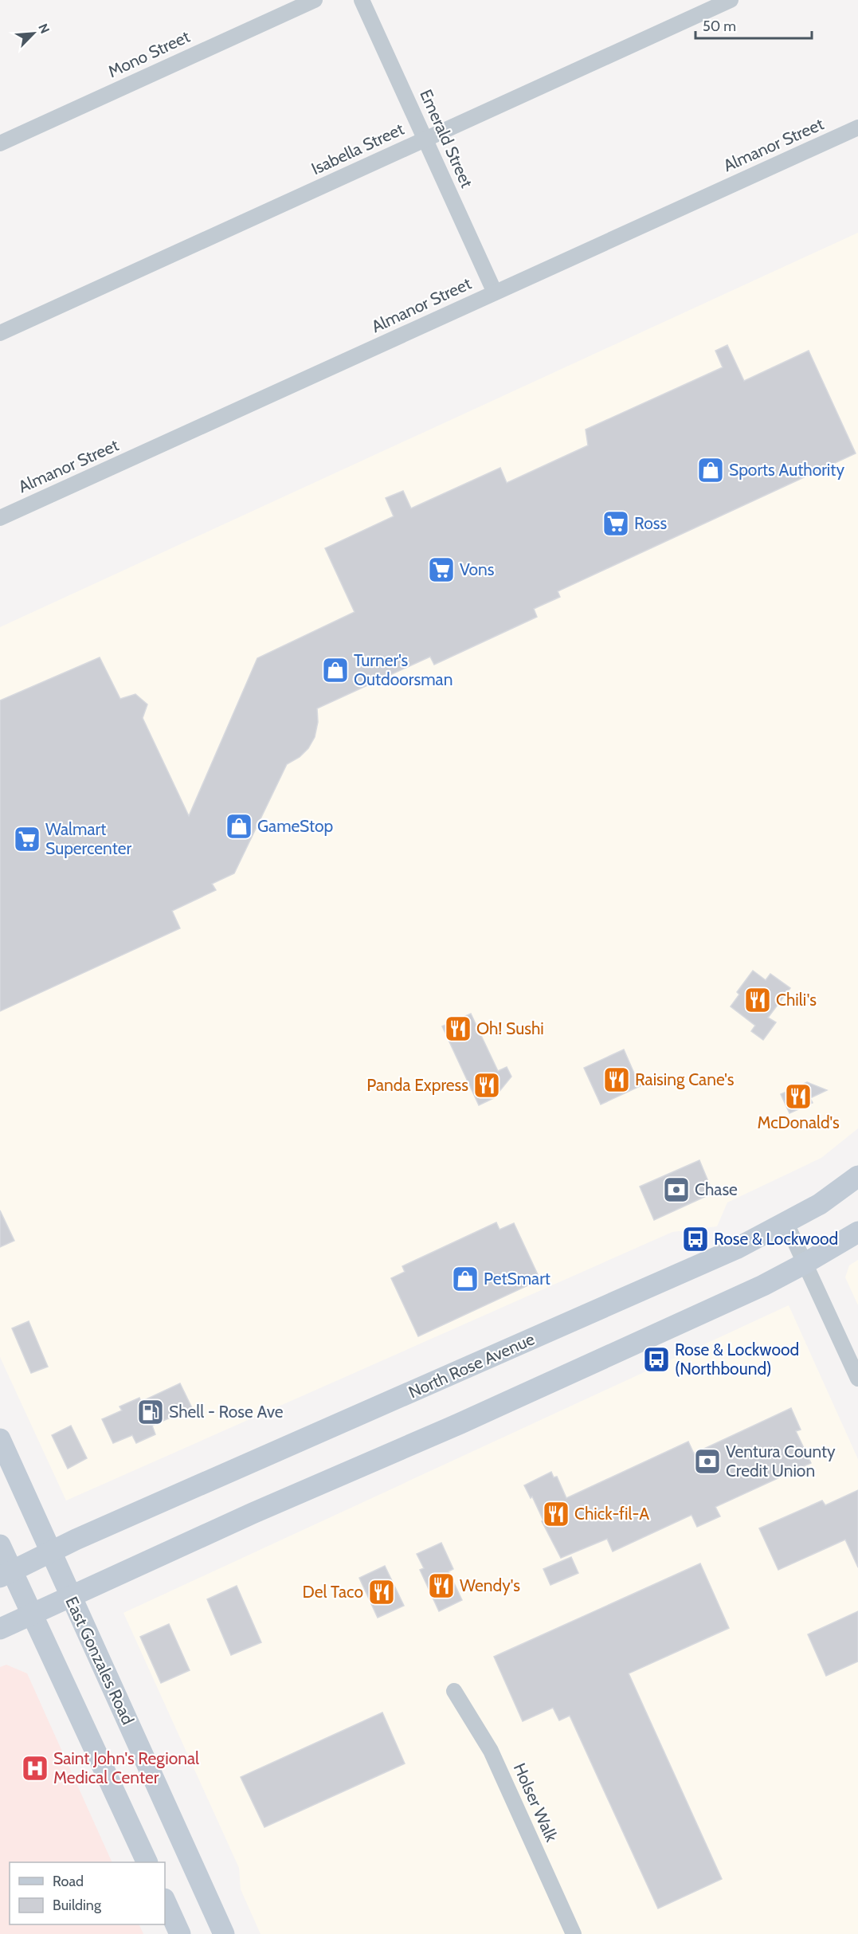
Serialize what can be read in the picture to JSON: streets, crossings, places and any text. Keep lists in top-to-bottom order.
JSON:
{
  "streets": {
    "main road": ["North Rose Avenue", "East Gonzales Road"],
    "street": [
      "Mono Street",
      "Emerald Street",
      "Almanor Street",
      "Isabella Street",
      "Holser Walk"
    ]
  },
  "crossings": [
    ["Emerald Street", "Almanor Street"],
    ["Emerald Street", "Isabella Street"],
    ["North Rose Avenue", "East Gonzales Road"]
  ],
  "places": {
    "shop": [
      "Sports Authority",
      "Turner's Outdoorsman",
      "GameStop",
      "PetSmart"
    ],
    "supermarket": ["Ross", "Vons", "Walmart Supercenter"],
    "restaurant": [
      "Chili's",
      "Oh! Sushi",
      "Raising Cane's",
      "Panda Express",
      "McDonald's",
      "Chick-fil-A",
      "Wendy's",
      "Del Taco"
    ],
    "bank": ["Chase", "Ventura County Credit Union"],
    "bus stop": ["Rose & Lockwood", "Rose & Lockwood (Northbound)"],
    "fuel station": ["Shell - Rose Ave"],
    "hospital": ["Saint John's Regional Medical Center"]
  },
  "legend": ["Road", "Building"],
  "scale_bar": "50 m",
  "north": "top right"
}
